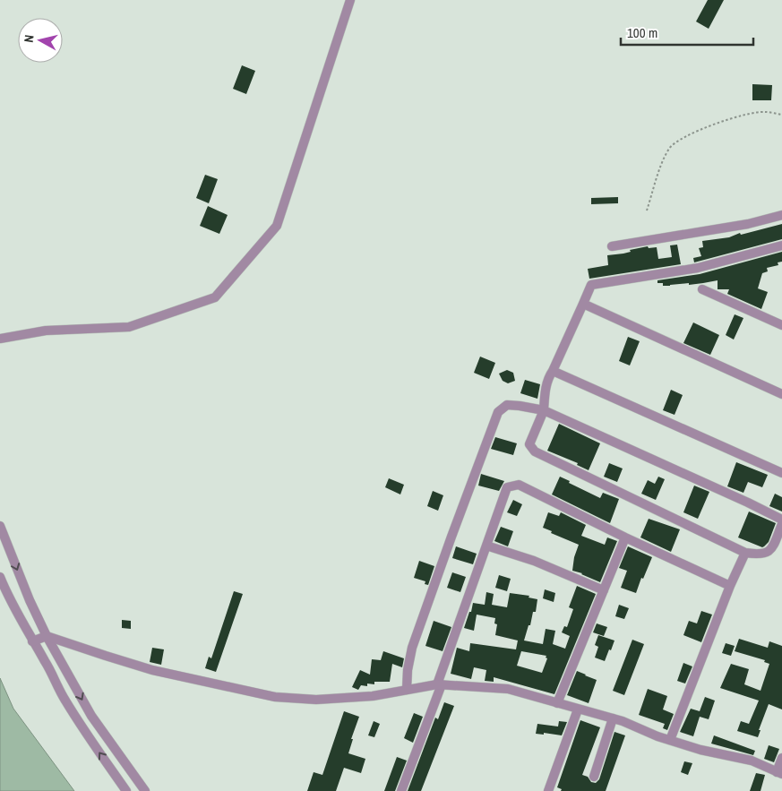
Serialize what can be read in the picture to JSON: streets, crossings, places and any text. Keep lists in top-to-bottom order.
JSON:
{
  "scale_bar": "100 m",
  "north": "left"
}
